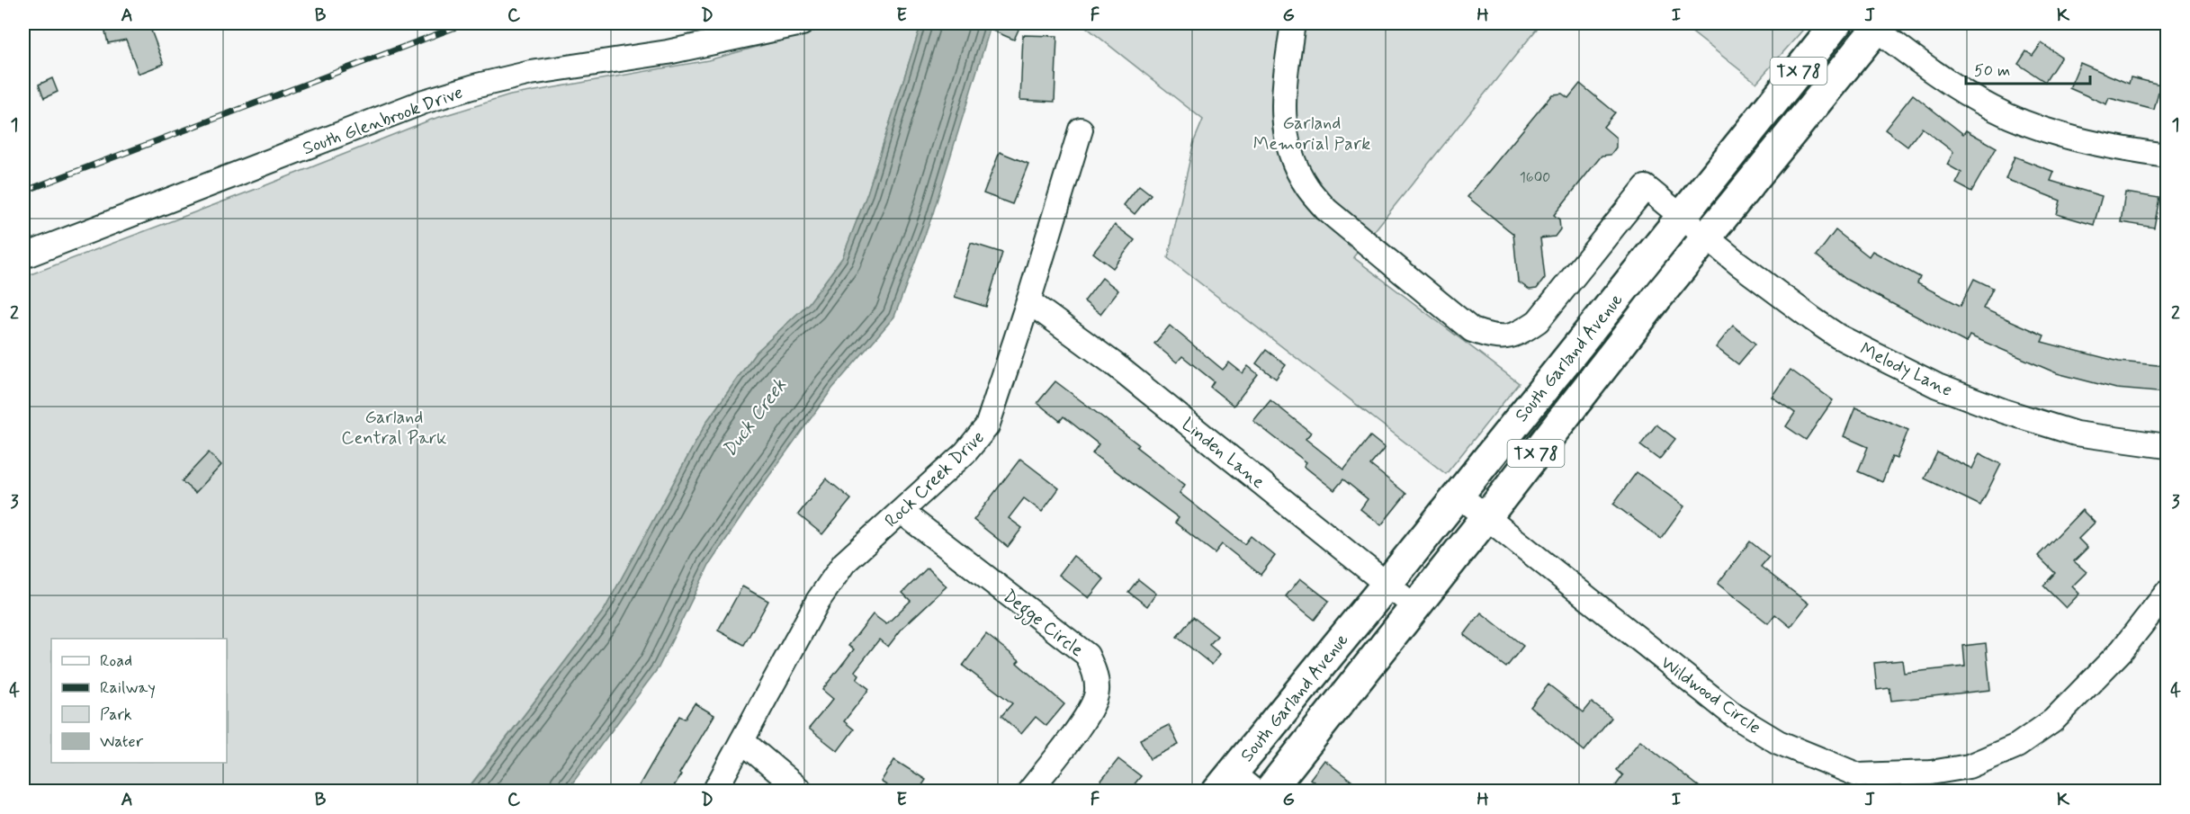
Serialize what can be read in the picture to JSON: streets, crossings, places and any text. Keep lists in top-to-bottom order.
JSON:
{
  "streets": {
    "main road": ["TX 78", "South Garland Avenue"],
    "street": [
      "South Glenbrook Drive",
      "Melody Lane",
      "Linden Lane",
      "Rock Creek Drive",
      "Degge Circle",
      "Wildwood Circle"
    ]
  },
  "crossings": [
    ["South Garland Avenue", "Melody Lane"],
    ["South Garland Avenue", "Linden Lane"],
    ["South Garland Avenue", "Wildwood Circle"],
    ["Linden Lane", "Rock Creek Drive"],
    ["Rock Creek Drive", "Degge Circle"]
  ],
  "water": ["Duck Creek"],
  "parks": ["Garland Memorial Park", "Garland Central Park"],
  "house_numbers": ["1600"],
  "legend": [
    "Road",
    "Railway",
    "Park",
    "Water"
  ],
  "scale_bar": "50 m",
  "grid": {
    "columns": [
      "A",
      "B",
      "C",
      "D",
      "E",
      "F",
      "G",
      "H",
      "I",
      "J",
      "K"
    ],
    "rows": [
      "1",
      "2",
      "3",
      "4"
    ]
  }
}
